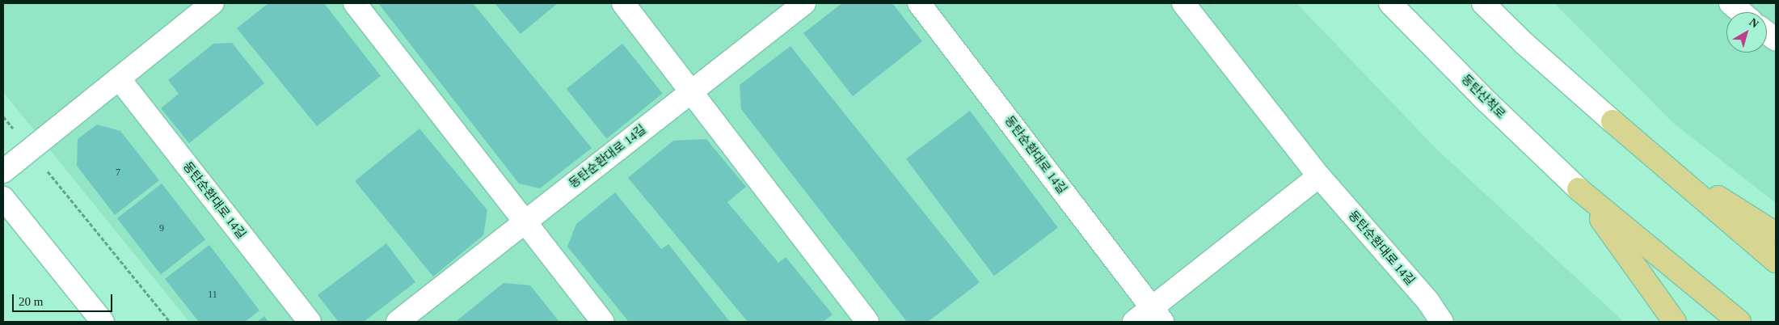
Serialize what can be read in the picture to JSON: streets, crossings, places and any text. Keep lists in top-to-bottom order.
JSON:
{
  "streets": {
    "street": ["동탄산척로", "동탄순환대로 14길"]
  },
  "house_numbers": ["7", "9", "11"],
  "scale_bar": "20 m",
  "north": "top right"
}
